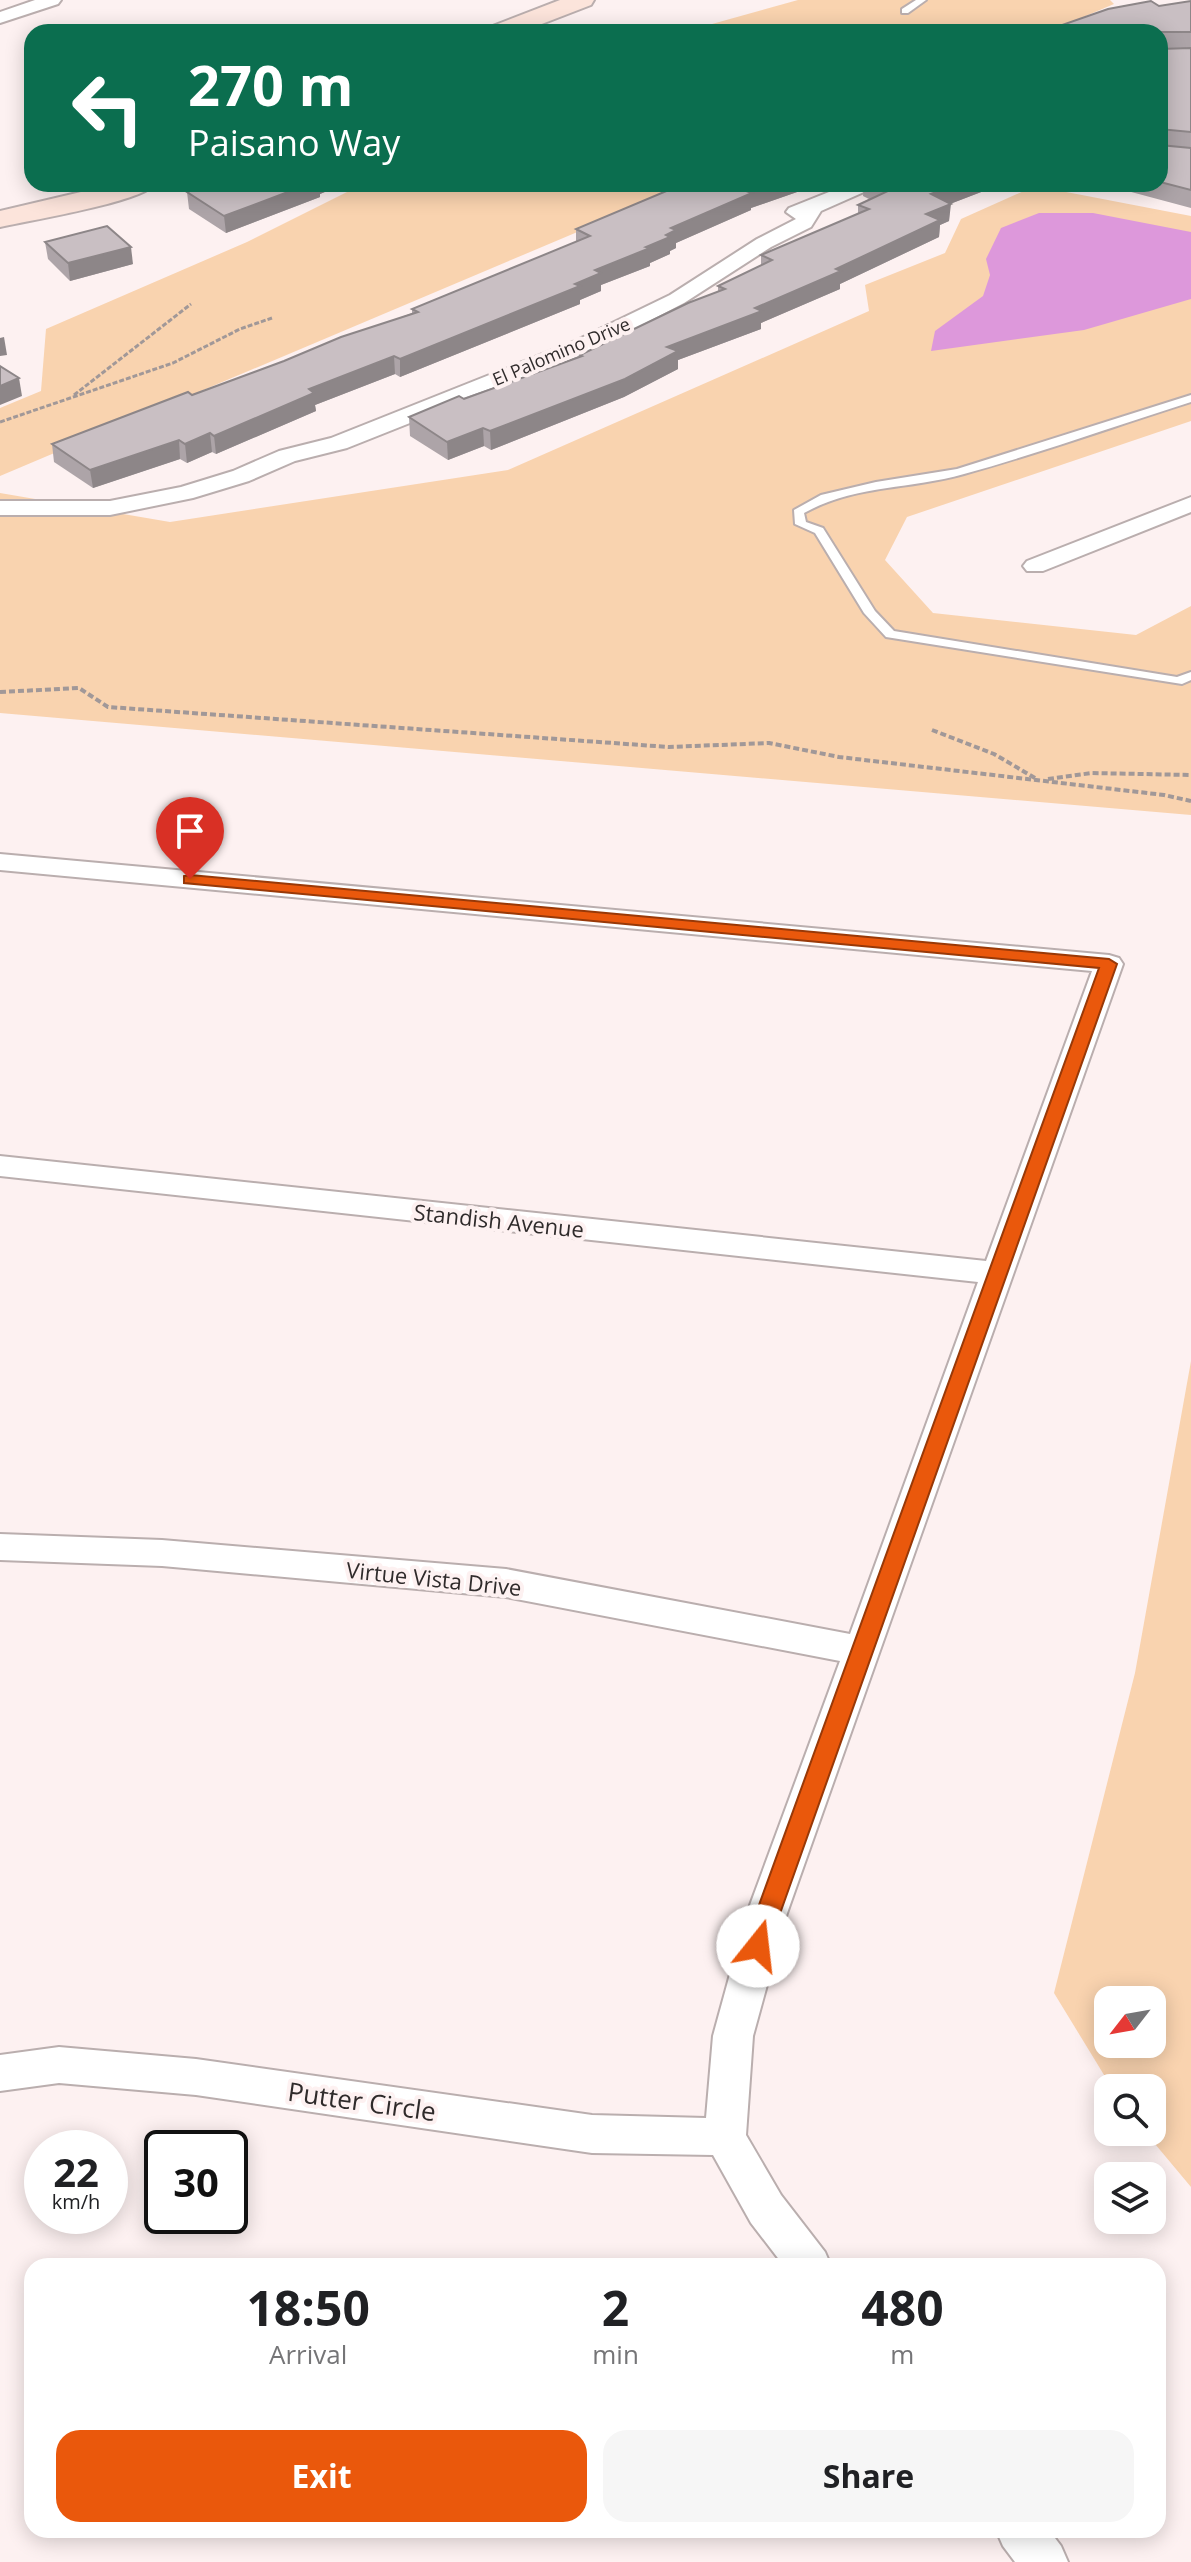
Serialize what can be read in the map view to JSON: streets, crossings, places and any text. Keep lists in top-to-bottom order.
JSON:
{
  "streets": {
    "street": [
      "El Palomino Drive",
      "Standish Avenue",
      "Virtue Vista Drive",
      "Putter Circle"
    ]
  },
  "north": "bottom left",
  "page": {
    "turn": ["270 m", "Paisano Way"],
    "speed": "22 km/h",
    "limit": "30",
    "eta": [
      "18:50",
      "Arrival",
      "2",
      "min",
      "480",
      "m"
    ],
    "buttons": ["Exit", "Share"]
  }
}
